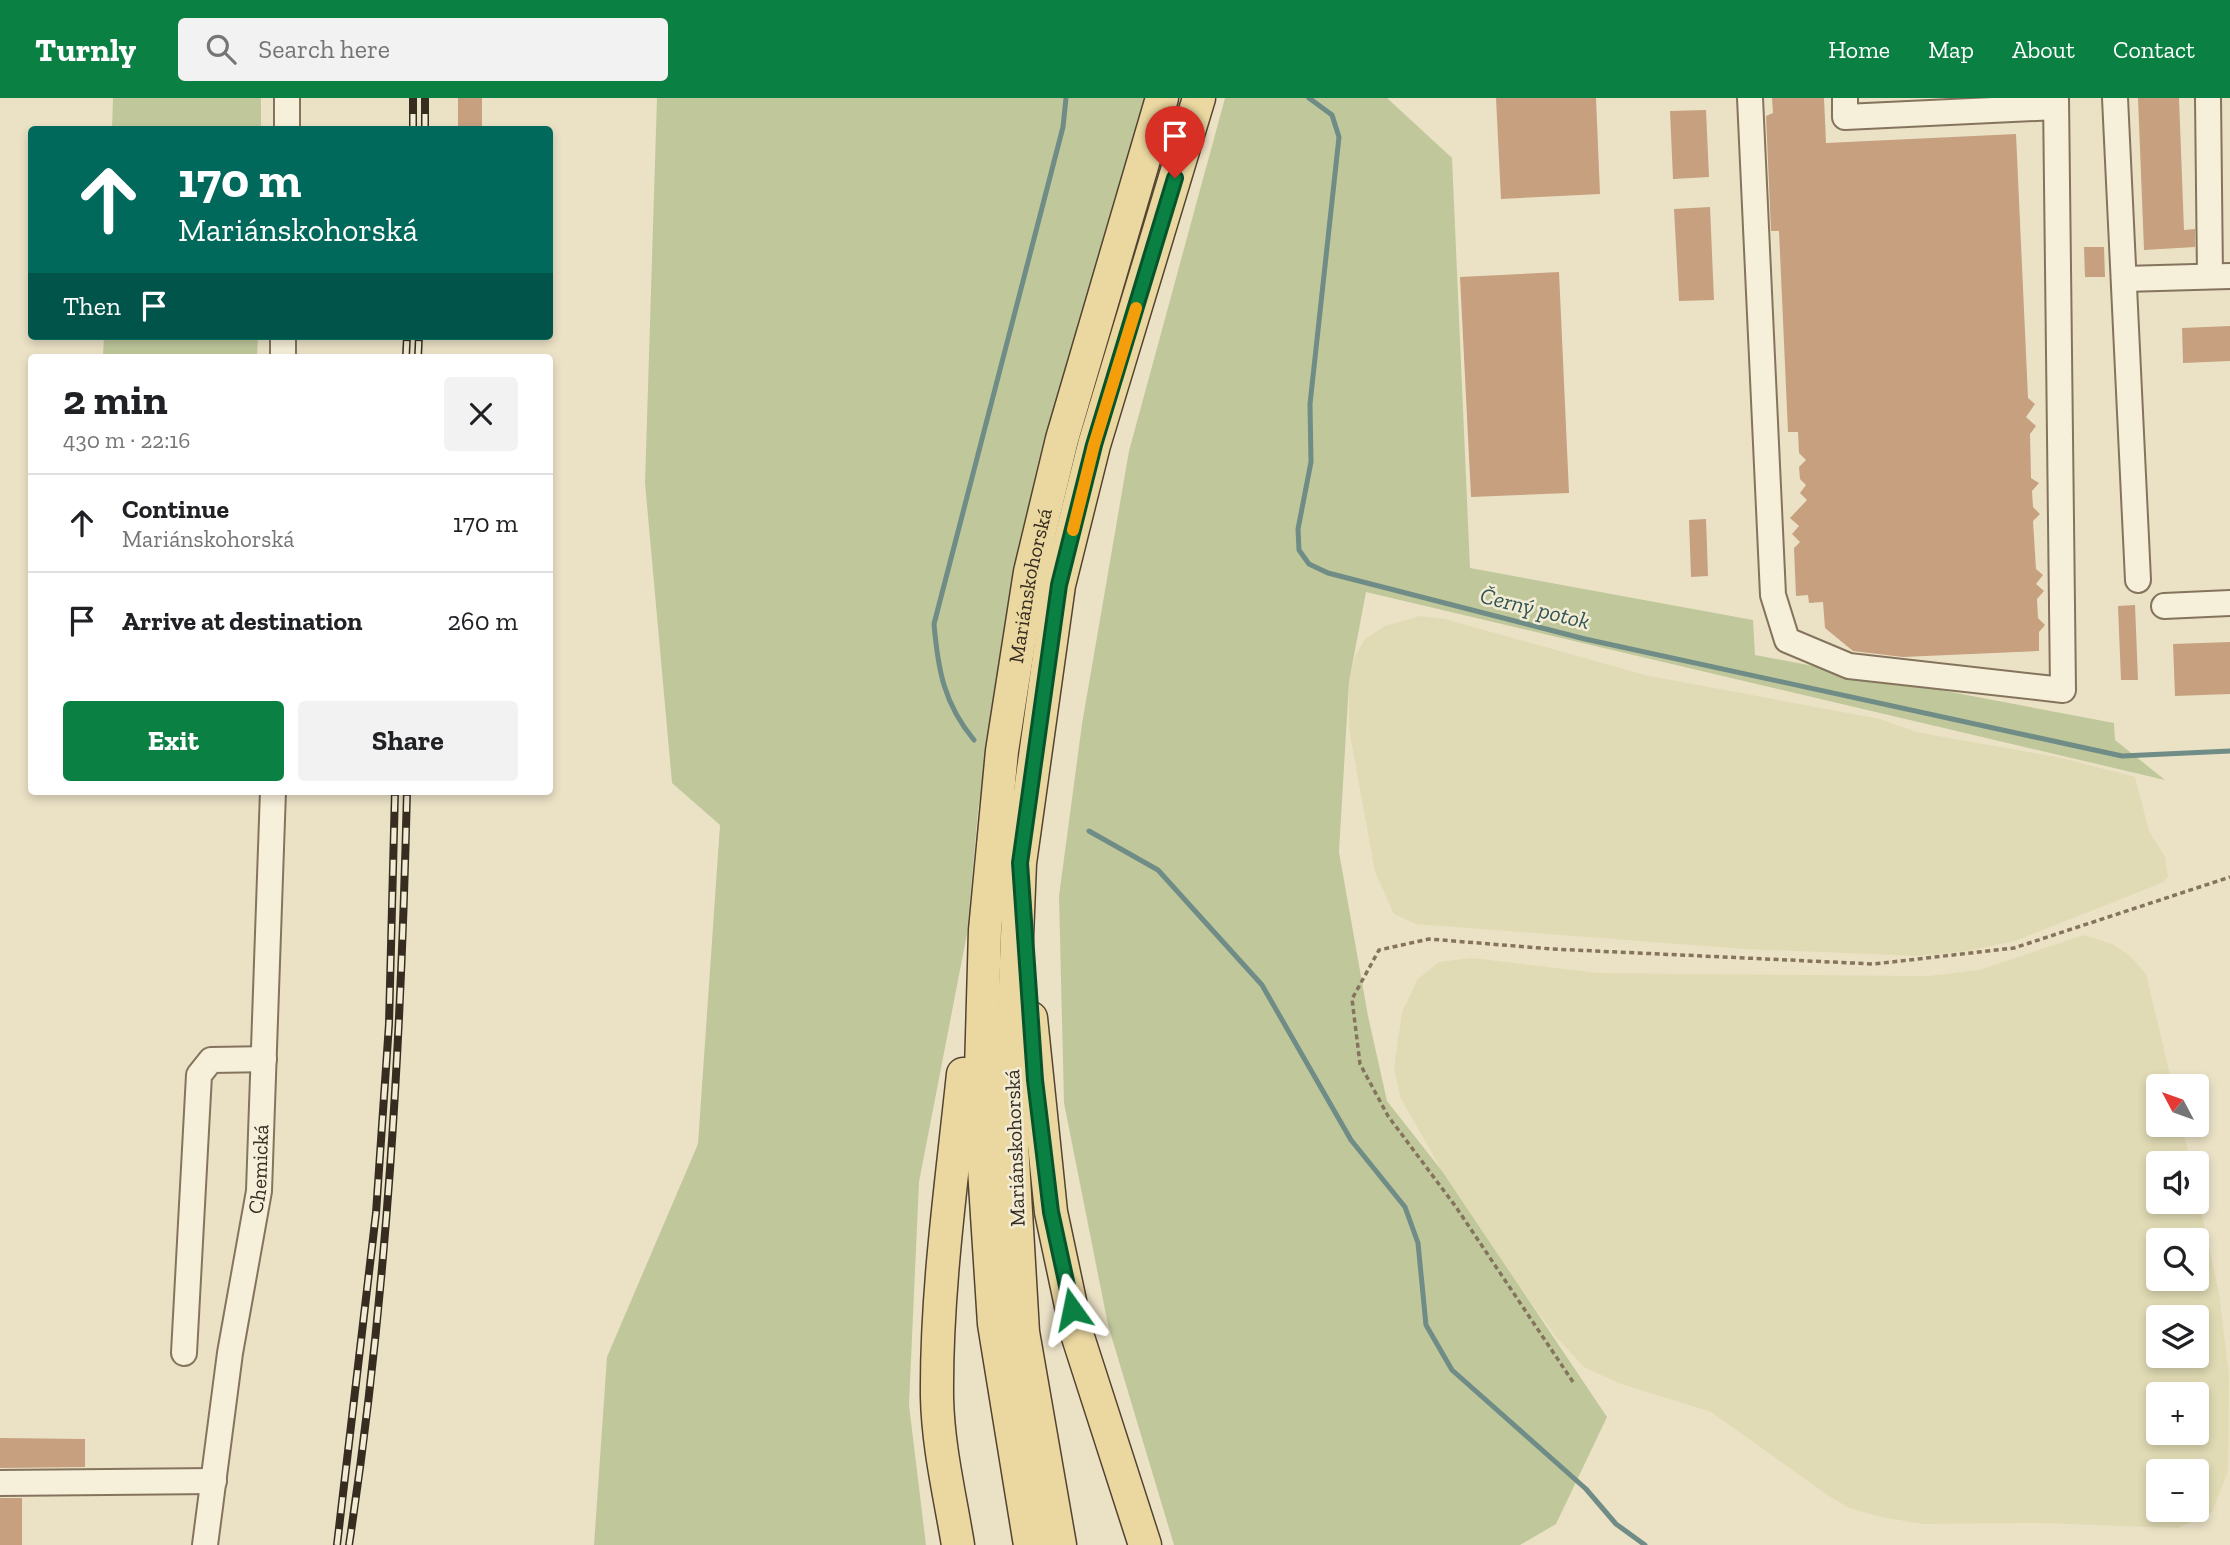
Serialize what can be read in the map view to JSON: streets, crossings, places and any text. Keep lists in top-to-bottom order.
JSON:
{
  "streets": {
    "main road": ["Mariánskohorská"],
    "street": ["Chemická"]
  },
  "water": ["Černý potok"],
  "north": "top left",
  "page": {
    "header": "Turnly",
    "search": "Search here",
    "nav": [
      "Home",
      "Map",
      "About",
      "Contact"
    ],
    "turn": ["170 m", "Mariánskohorská"],
    "then": "Then",
    "heading": ["2 min", "430 m · 22:16"],
    "list": [
      {
        "name": "Continue",
        "note": "Mariánskohorská",
        "value": "170 m"
      },
      {
        "name": "Arrive at destination",
        "value": "260 m"
      }
    ],
    "buttons": ["Exit", "Share"],
    "map_buttons": ["+", "−"]
  }
}
